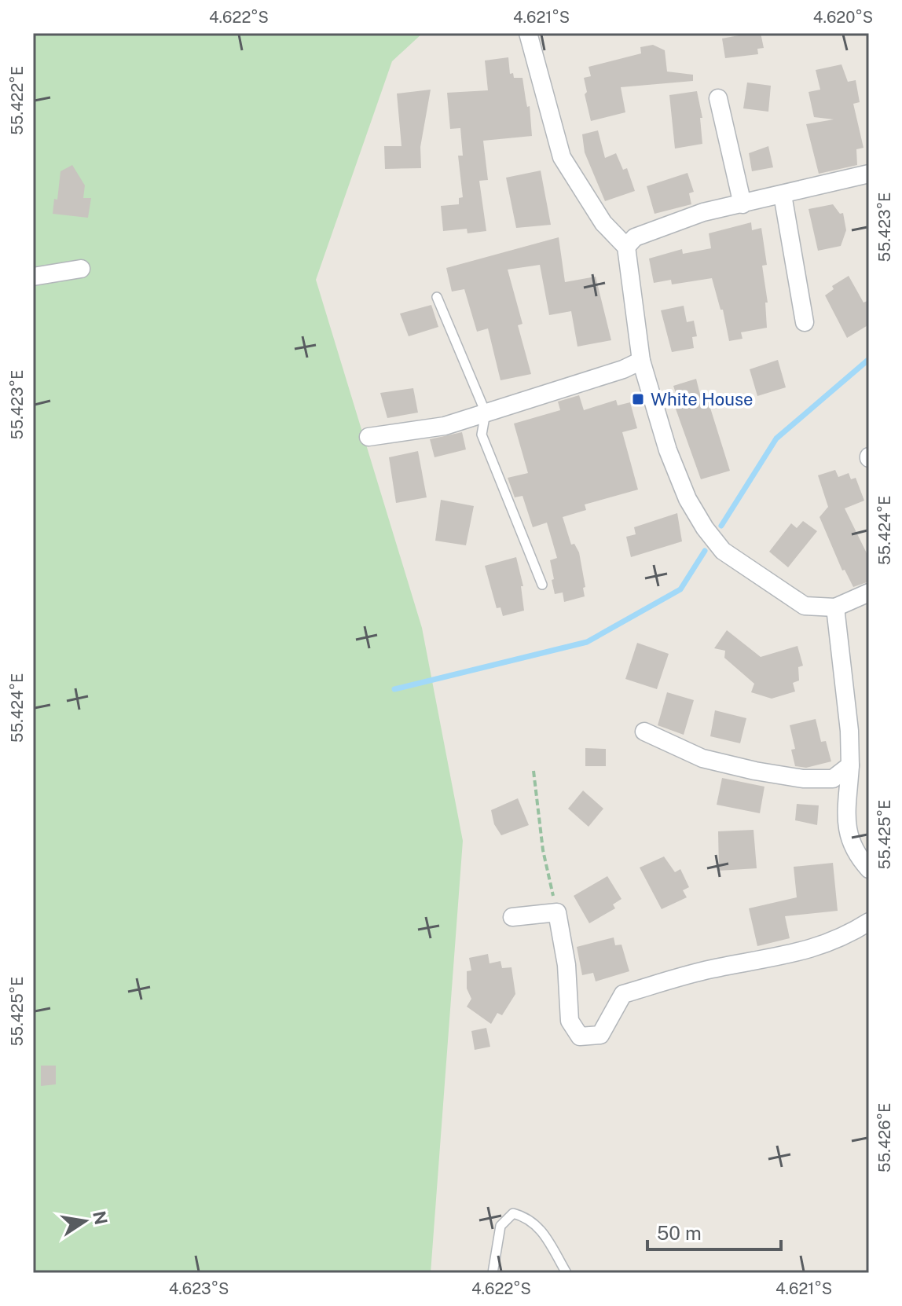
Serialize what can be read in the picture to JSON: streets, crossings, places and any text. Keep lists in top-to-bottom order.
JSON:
{
  "places": {
    "transit": ["White House"]
  },
  "scale_bar": "50 m",
  "north": "right",
  "coordinates": [
    "4.622°S",
    "4.621°S",
    "4.620°S",
    "55.422°E",
    "55.423°E",
    "55.424°E",
    "55.425°E",
    "55.426°E",
    "4.623°S"
  ]
}
